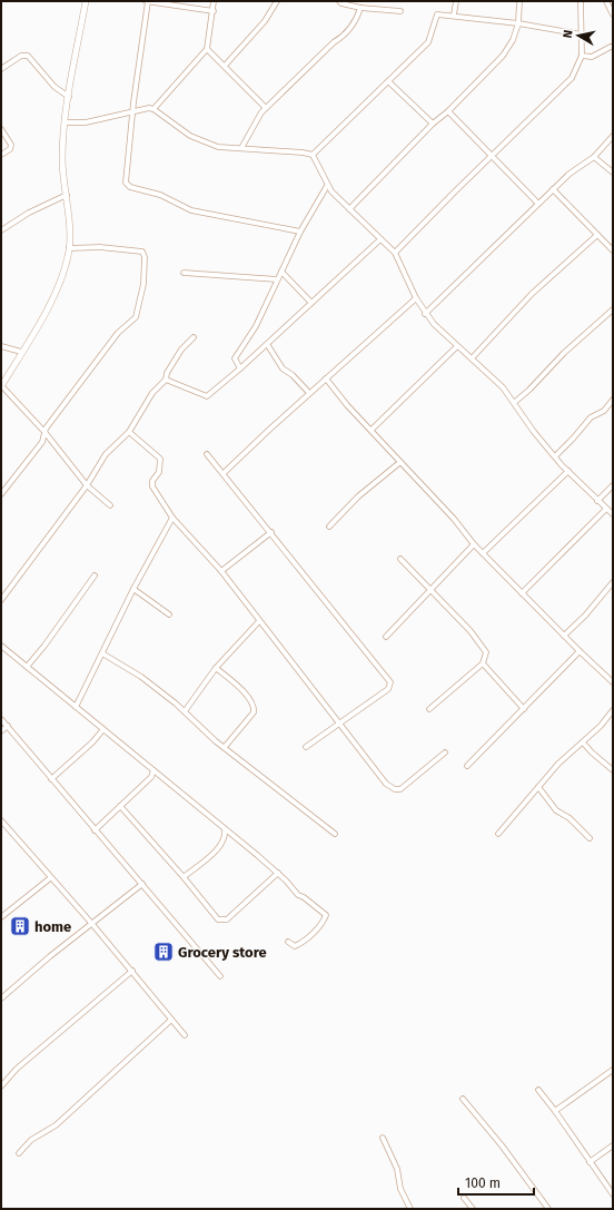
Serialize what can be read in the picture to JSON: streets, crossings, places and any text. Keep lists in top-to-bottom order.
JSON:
{
  "places": {
    "building": ["home", "Grocery store"]
  },
  "scale_bar": "100 m",
  "north": "left"
}
